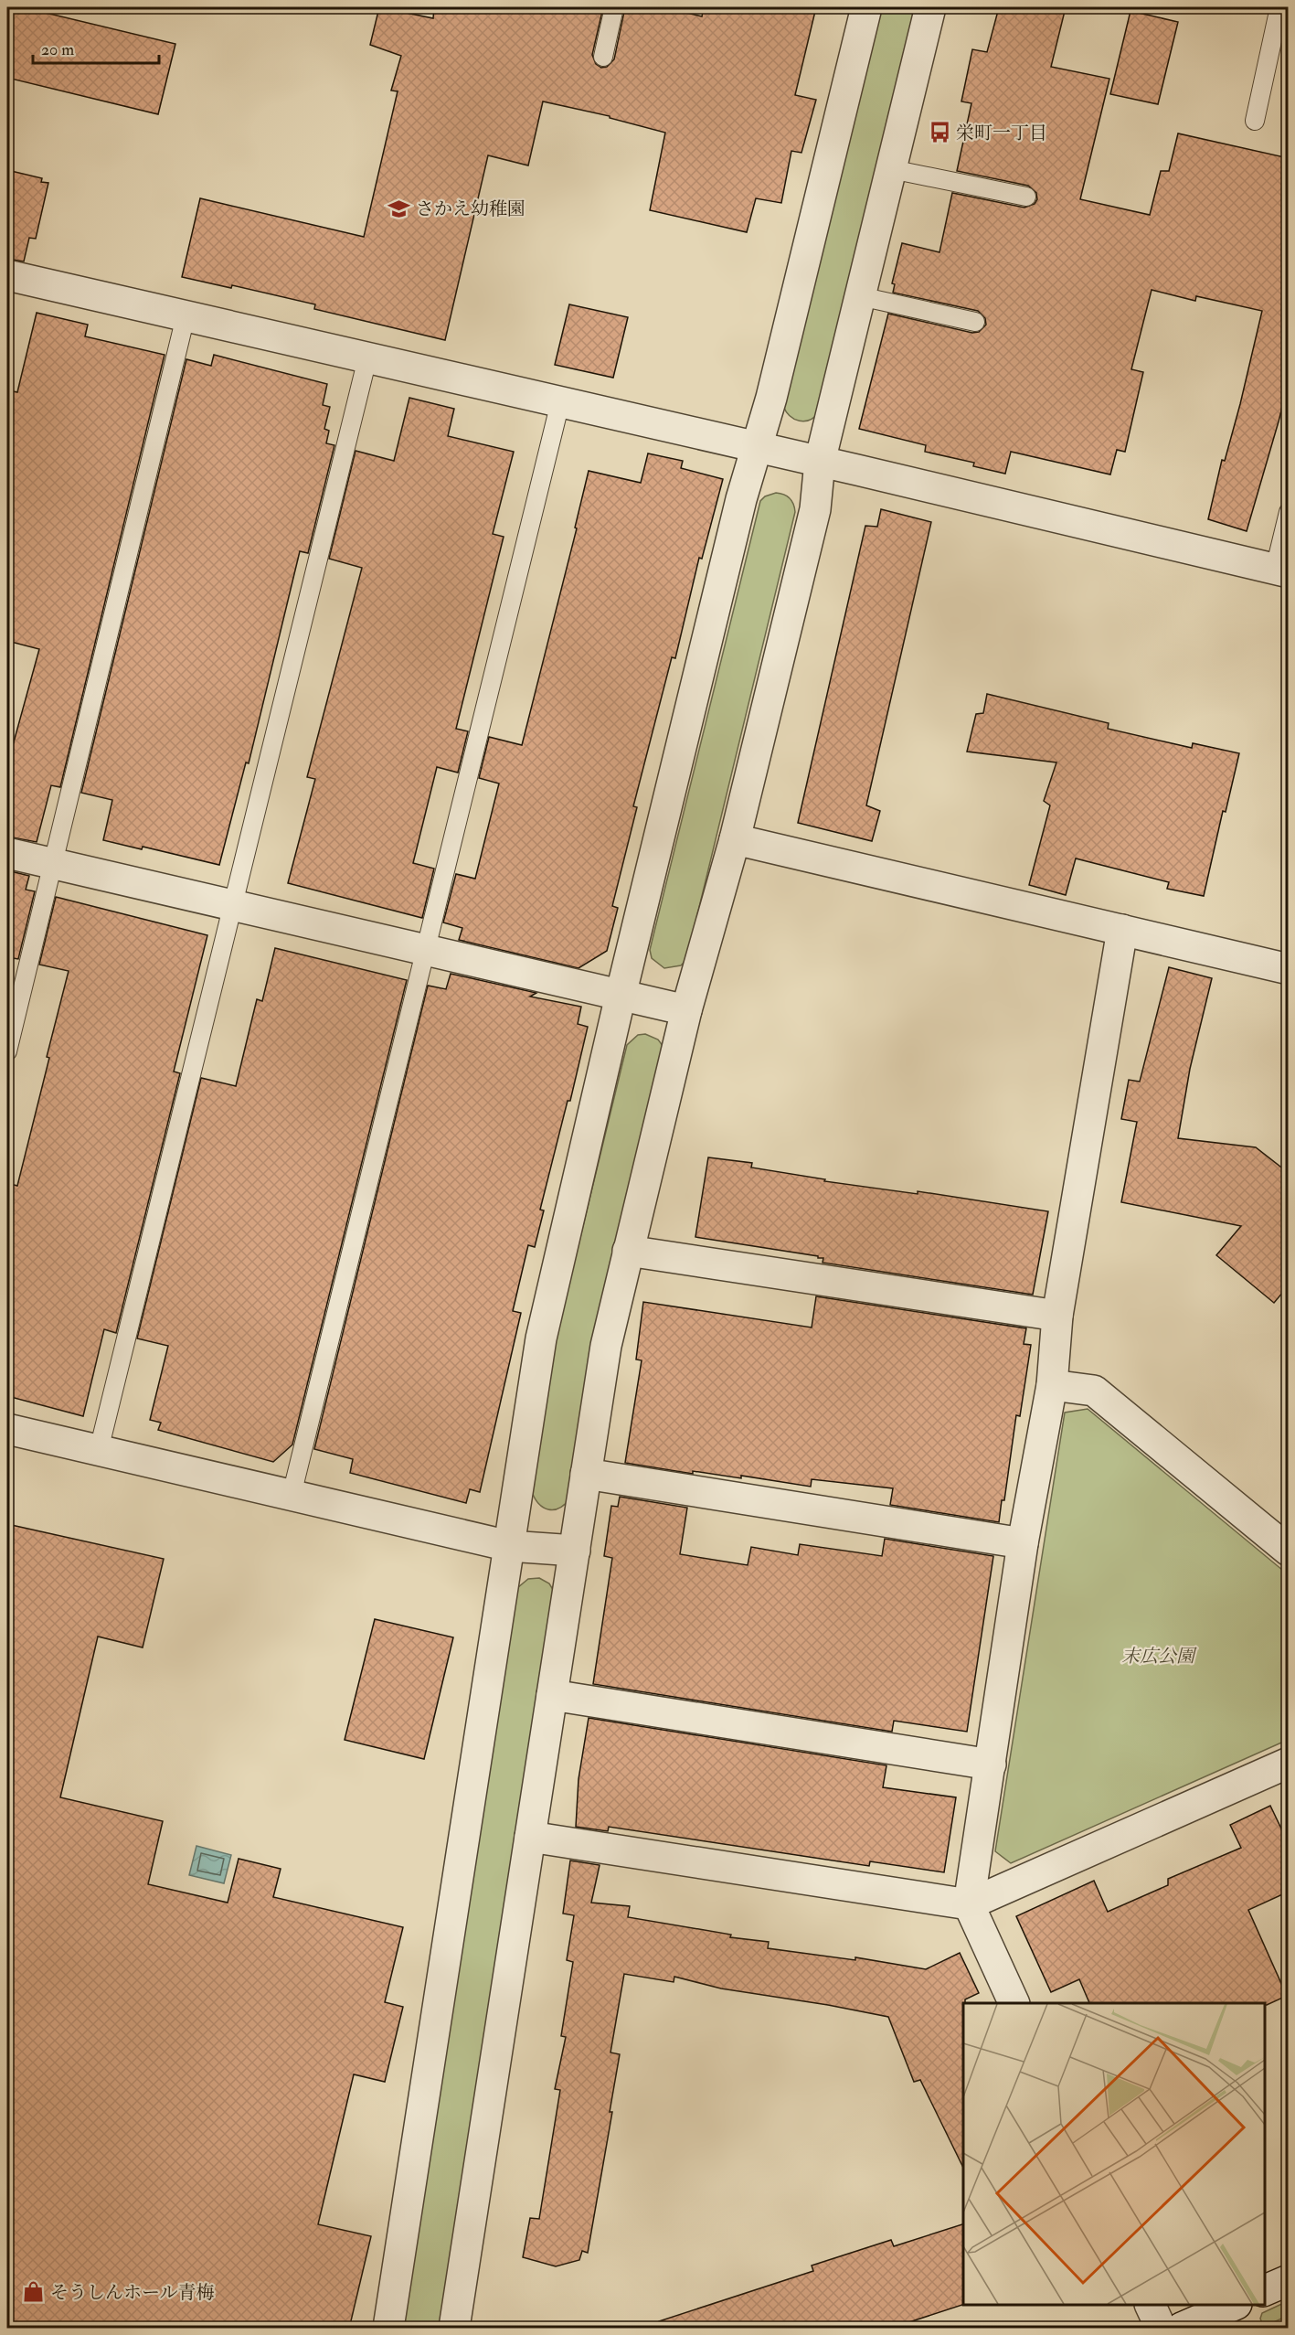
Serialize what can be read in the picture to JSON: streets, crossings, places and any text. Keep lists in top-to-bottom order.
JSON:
{
  "parks": ["末広公園"],
  "places": {
    "bus stop": ["栄町一丁目"],
    "school or university": ["さかえ幼稚園"],
    "shop": ["そうしんホール青梅"]
  },
  "scale_bar": "20 m"
}
